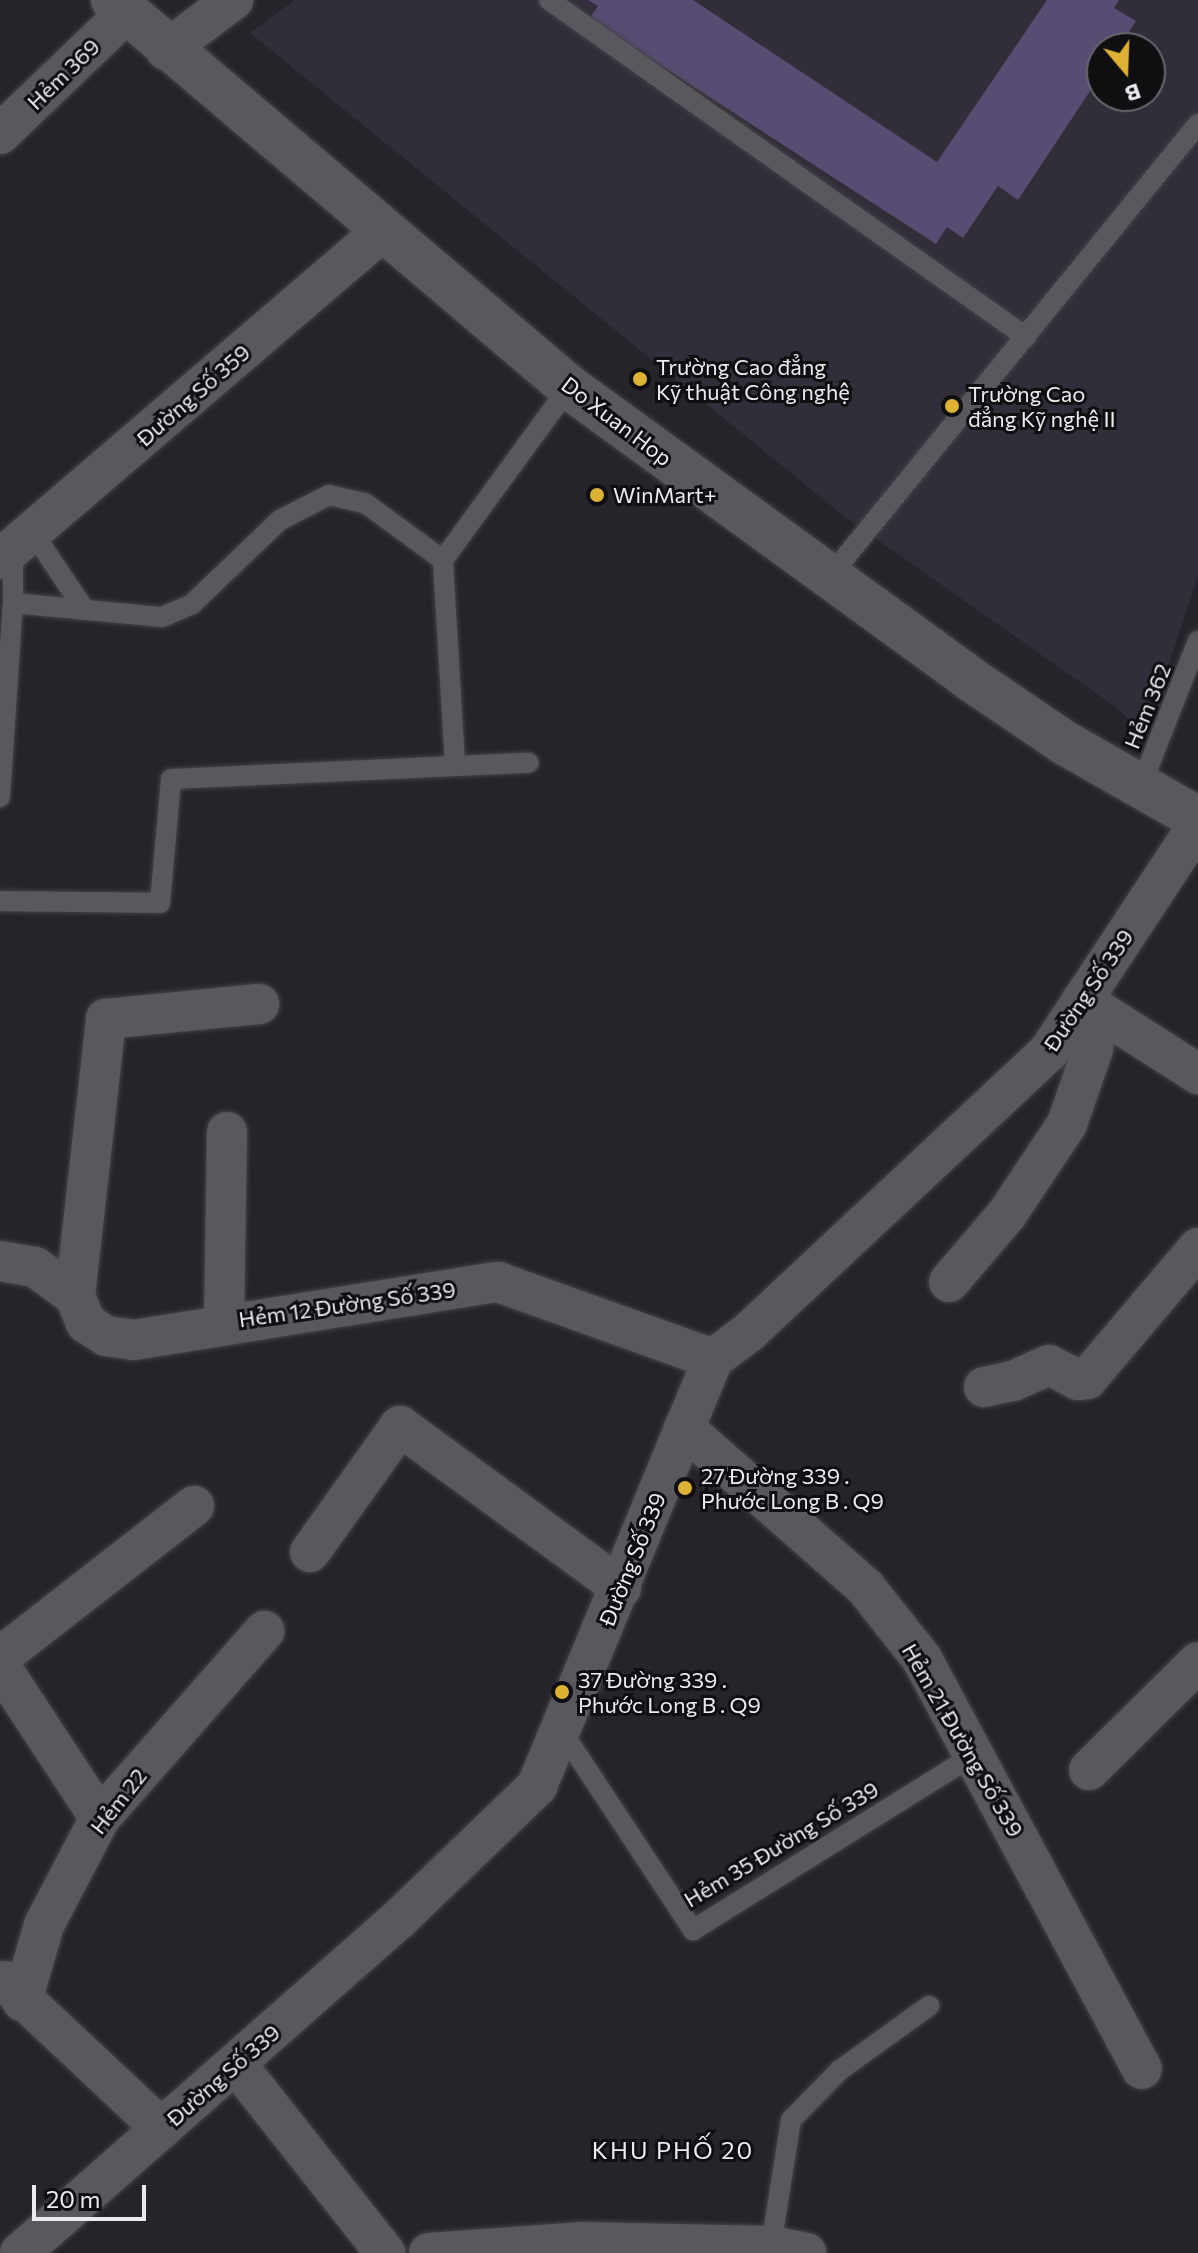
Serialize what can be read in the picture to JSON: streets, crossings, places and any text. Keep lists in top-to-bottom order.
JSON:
{
  "streets": {
    "main road": ["Do Xuan Hop"],
    "street": [
      "Hẻm 369",
      "Đường Số 359",
      "Đường Số 339",
      "Hẻm 12 Đường Số 339",
      "Hẻm 21 Đường Số 339",
      "Hẻm 22"
    ],
    "lane": ["Hẻm 362", "Hẻm 35 Đường Số 339"]
  },
  "crossings": [
    ["Hẻm 369", "Do Xuan Hop"],
    ["Đường Số 359", "Do Xuan Hop"],
    ["Do Xuan Hop", "Hẻm 362"],
    ["Do Xuan Hop", "Đường Số 339"],
    ["Đường Số 339", "Hẻm 12 Đường Số 339"],
    ["Đường Số 339", "Hẻm 21 Đường Số 339"],
    ["Đường Số 339", "Hẻm 35 Đường Số 339"],
    ["Hẻm 21 Đường Số 339", "Hẻm 35 Đường Số 339"]
  ],
  "districts": ["KHU PHỐ 20"],
  "places": [
    "Trường Cao đẳng Kỹ thuật Công nghệ",
    "Trường Cao đẳng Kỹ nghệ II",
    "WinMart+",
    "27 Đường 339 . Phước Long B . Q9",
    "37 Đường 339 . Phước Long B . Q9"
  ],
  "scale_bar": "20 m",
  "north": "bottom"
}
